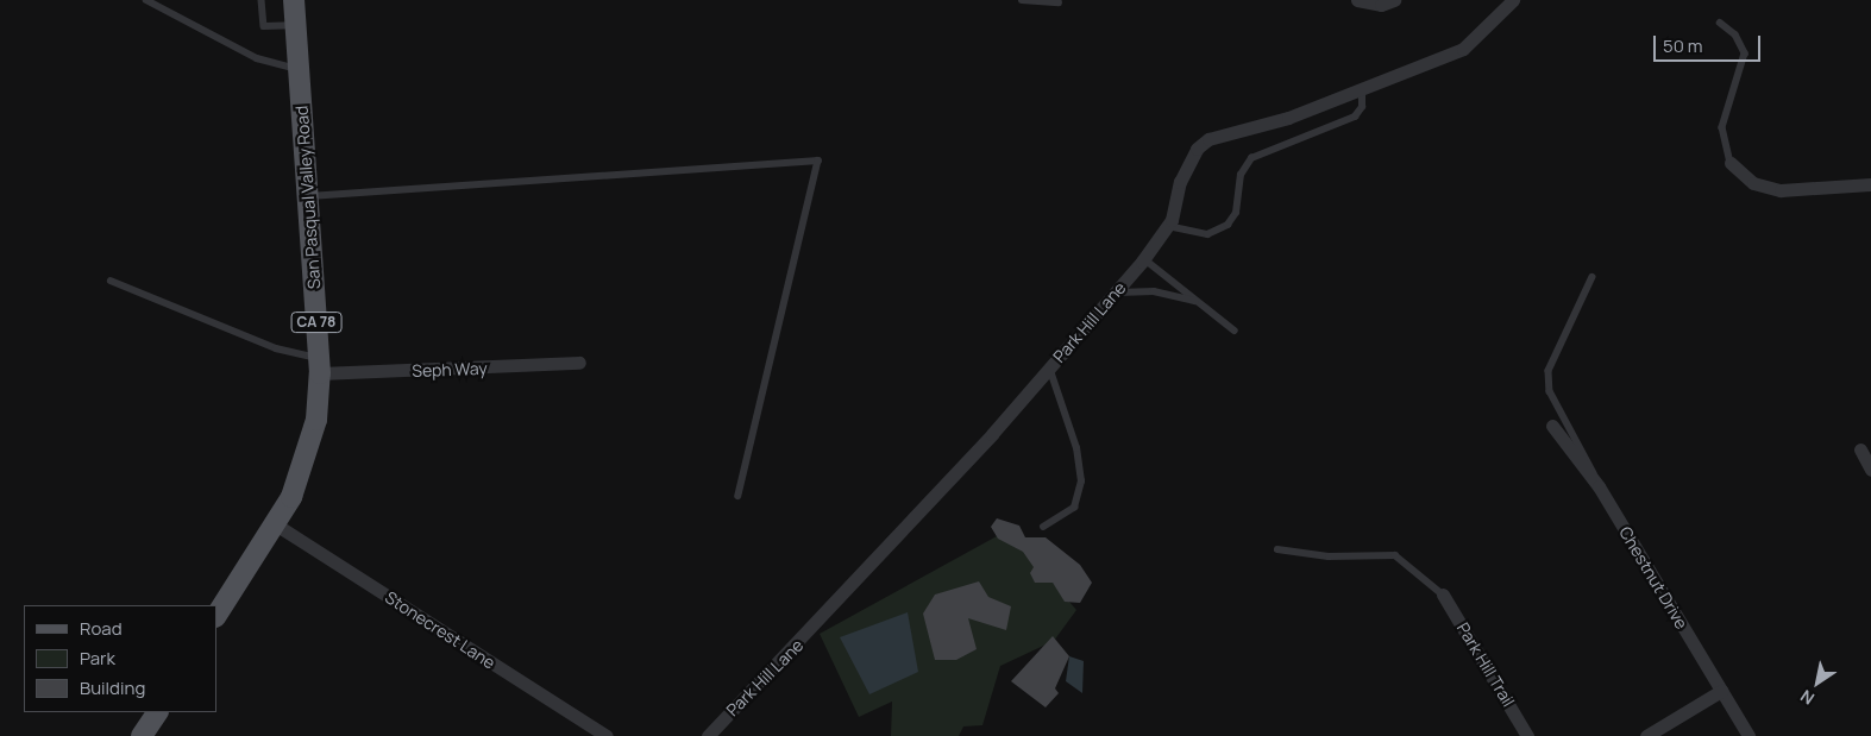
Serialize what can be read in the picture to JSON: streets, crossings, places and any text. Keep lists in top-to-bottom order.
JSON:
{
  "streets": {
    "main road": ["San Pasqual Valley Road", "CA 78"],
    "street": [
      "Park Hill Lane",
      "Seph Way",
      "Chestnut Drive",
      "Stonecrest Lane",
      "Park Hill Trail"
    ]
  },
  "crossings": [
    ["San Pasqual Valley Road", "Seph Way"],
    ["San Pasqual Valley Road", "Stonecrest Lane"]
  ],
  "legend": ["Road", "Park", "Building"],
  "scale_bar": "50 m",
  "north": "bottom left"
}
